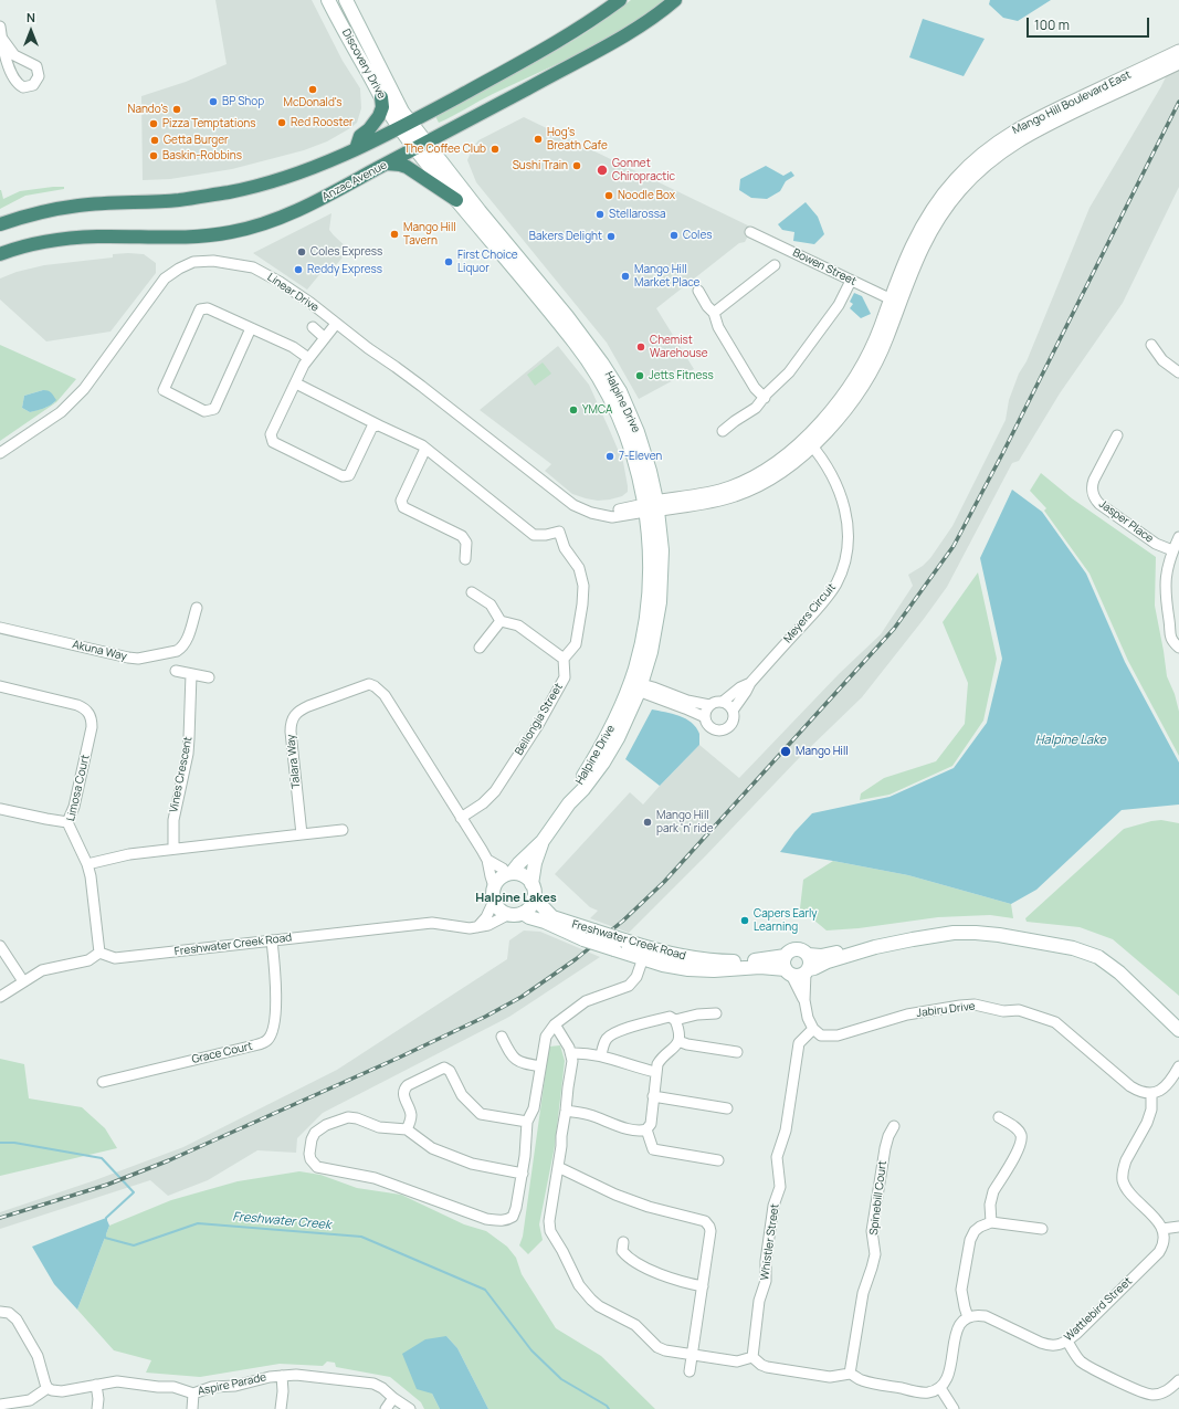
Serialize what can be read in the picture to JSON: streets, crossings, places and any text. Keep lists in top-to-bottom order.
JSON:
{
  "streets": {
    "highway": ["Anzac Avenue"],
    "main road": ["Discovery Drive", "Halpine Drive", "Freshwater Creek Road"],
    "street": [
      "Mango Hill Boulevard East",
      "Bowen Street",
      "Linear Drive",
      "Jasper Place",
      "Meyers Circuit",
      "Akuna Way",
      "Bellongia Street",
      "Talara Way",
      "Vines Crescent",
      "Limosa Court",
      "Jabiru Drive",
      "Grace Court",
      "Spinebill Court",
      "Whistler Street",
      "Wattlebird Street",
      "Aspire Parade"
    ]
  },
  "crossings": [
    ["Mango Hill Boulevard East", "Bowen Street"],
    ["Anzac Avenue", "Halpine Drive"],
    ["Linear Drive", "Halpine Drive"],
    ["Halpine Drive", "Talara Way"],
    ["Halpine Drive", "Freshwater Creek Road"],
    ["Bellongia Street", "Talara Way"],
    ["Talara Way", "Freshwater Creek Road"],
    ["Limosa Court", "Freshwater Creek Road"],
    ["Freshwater Creek Road", "Grace Court"],
    ["Jabiru Drive", "Whistler Street"]
  ],
  "districts": ["Halpine Lakes"],
  "water": ["Halpine Lake", "Freshwater Creek"],
  "places": [
    "McDonald's",
    "BP Shop",
    "Nando's",
    "Red Rooster",
    "Pizza Temptations",
    "Hog's Breath Cafe",
    "Getta Burger",
    "The Coffee Club",
    "Baskin-Robbins",
    "Sushi Train",
    "Gonnet Chiropractic",
    "Noodle Box",
    "Stellarossa",
    "Mango Hill Tavern",
    "Coles",
    "Bakers Delight",
    "Coles Express",
    "First Choice Liquor",
    "Reddy Express",
    "Mango Hill Market Place",
    "Chemist Warehouse",
    "Jetts Fitness",
    "YMCA",
    "7-Eleven",
    "Mango Hill",
    "Mango Hill park 'n' ride",
    "Capers Early Learning"
  ],
  "scale_bar": "100 m",
  "north": "top"
}
